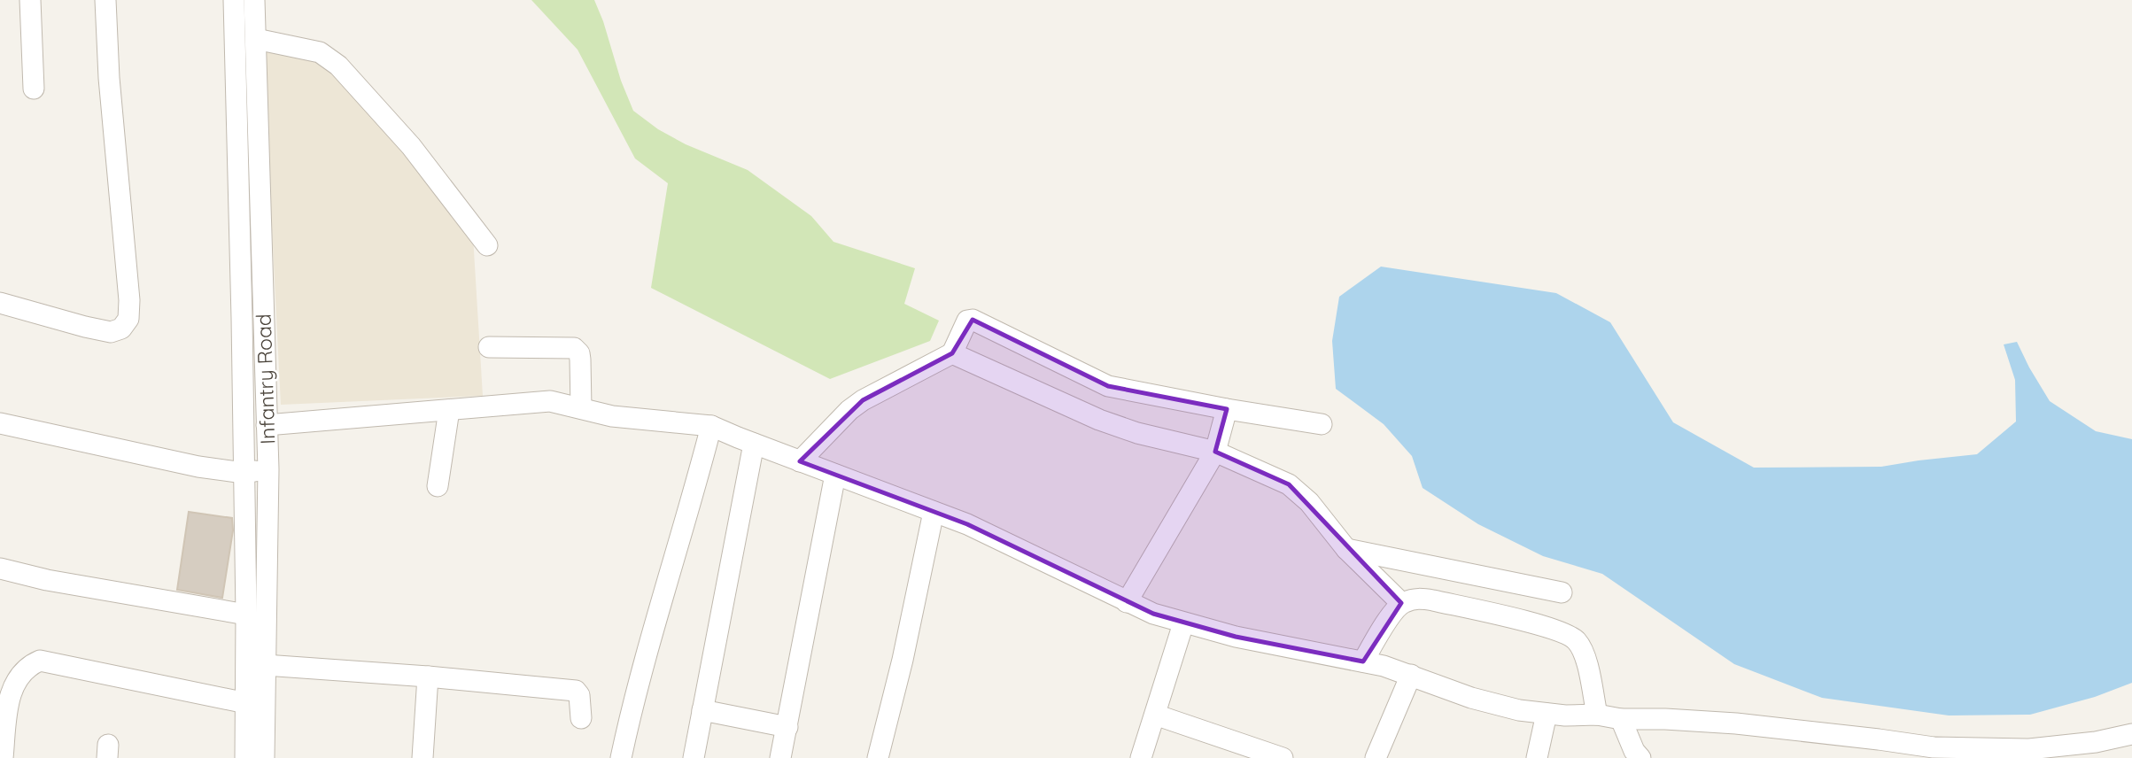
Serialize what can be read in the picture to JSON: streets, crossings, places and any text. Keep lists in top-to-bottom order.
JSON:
{
  "streets": {
    "street": ["Infantry Road"]
  }
}
